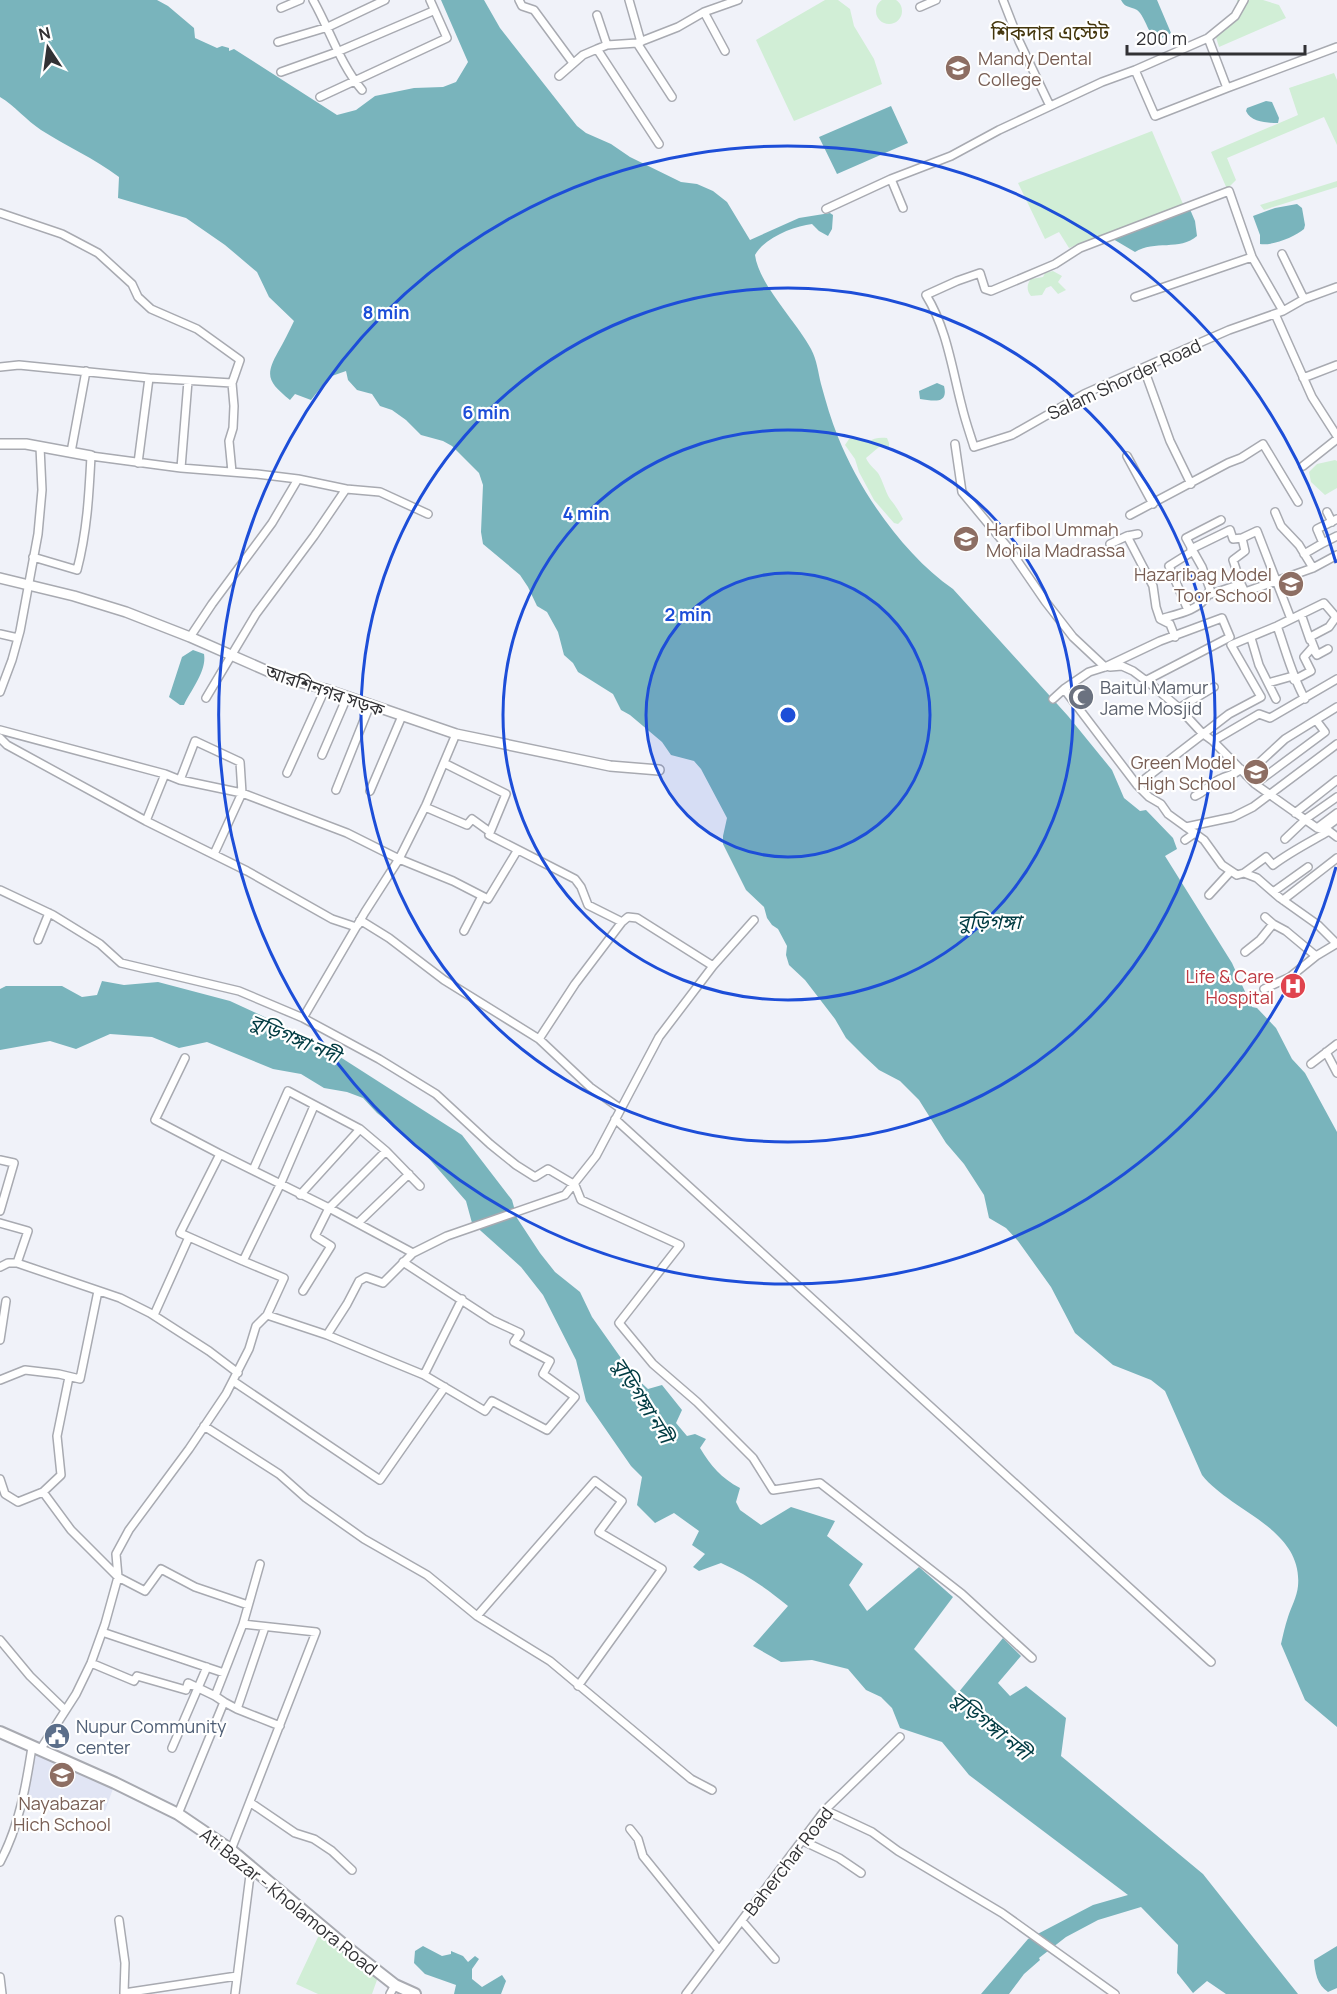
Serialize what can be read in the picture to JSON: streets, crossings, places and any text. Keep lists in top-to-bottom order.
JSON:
{
  "streets": {
    "main road": ["Ati Bazar - Kholamora Road"],
    "street": ["Salam Shorder Road", "আরশিনগর সড়ক", "Baherchar Road"]
  },
  "districts": ["শিকদার এস্টেট"],
  "water": ["বুড়িগঙ্গা", "বুড়িগঙ্গা নদী"],
  "places": {
    "school or university": [
      "Mandy Dental College",
      "Harfibol Ummah Mohila Madrassa",
      "Hazaribag Model Toor School",
      "Green Model High School",
      "Nayabazar Hich School"
    ],
    "mosque": ["Baitul Mamur Jame Mosjid"],
    "hospital": ["Life & Care Hospital"],
    "public building": ["Nupur Community center"]
  },
  "scale_bar": "200 m",
  "north": "top",
  "rings": [
    "8 min",
    "6 min",
    "4 min",
    "2 min"
  ]
}
